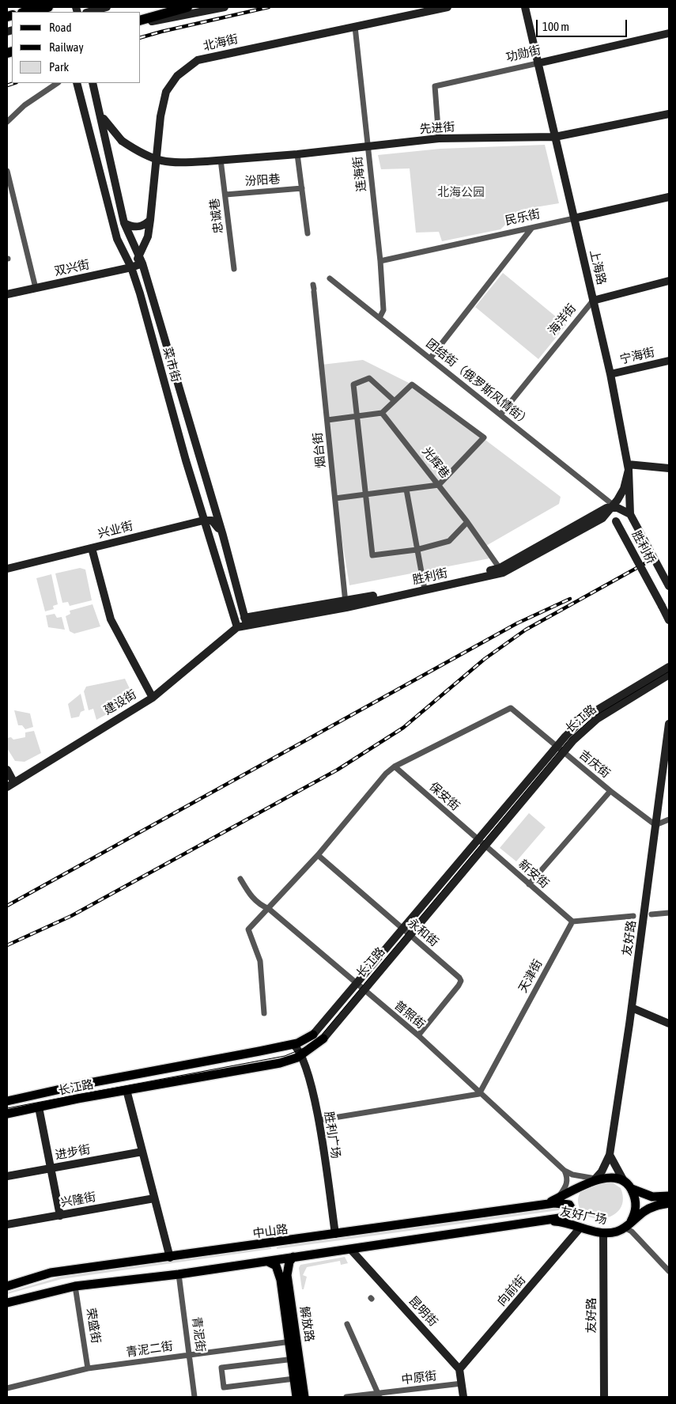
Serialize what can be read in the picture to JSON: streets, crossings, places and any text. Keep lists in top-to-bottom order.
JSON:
{
  "streets": {
    "main road": [
      "北海街",
      "功勋街",
      "先进街",
      "民乐街",
      "上海路",
      "双兴街",
      "海洋街",
      "宁海街",
      "菜市街",
      "兴业街",
      "胜利桥",
      "胜利街",
      "建设街",
      "长江路",
      "友好路",
      "胜利广场",
      "进步街",
      "兴隆街",
      "友好广场",
      "中山路",
      "向前街",
      "昆明街",
      "解放路"
    ],
    "street": [
      "连海街",
      "汾阳巷",
      "忠诚巷",
      "团结街（俄罗斯风情街）",
      "烟台街",
      "光辉巷",
      "吉庆街",
      "保安街",
      "新安街",
      "永和街",
      "天津街",
      "普照街",
      "荣盛街",
      "青泥街",
      "青泥二街",
      "中原街"
    ]
  },
  "crossings": [
    ["北海街", "连海街"],
    ["北海街", "双兴街"],
    ["北海街", "菜市街"],
    ["功勋街", "先进街"],
    ["功勋街", "上海路"],
    ["先进街", "连海街"],
    ["先进街", "忠诚巷"],
    ["先进街", "上海路"],
    ["连海街", "民乐街"],
    ["连海街", "团结街（俄罗斯风情街）"],
    ["汾阳巷", "忠诚巷"],
    ["民乐街", "上海路"],
    ["上海路", "海洋街"],
    ["上海路", "宁海街"],
    ["上海路", "胜利桥"],
    ["双兴街", "菜市街"],
    ["海洋街", "团结街（俄罗斯风情街）"],
    ["菜市街", "兴业街"],
    ["菜市街", "胜利街"],
    ["菜市街", "建设街"],
    ["团结街（俄罗斯风情街）", "胜利街"],
    ["烟台街", "胜利街"],
    ["光辉巷", "胜利街"],
    ["胜利桥", "胜利街"],
    ["胜利街", "建设街"],
    ["长江路", "吉庆街"],
    ["长江路", "保安街"],
    ["长江路", "新安街"],
    ["长江路", "永和街"],
    ["长江路", "普照街"],
    ["长江路", "胜利广场"],
    ["吉庆街", "保安街"],
    ["吉庆街", "友好路"],
    ["保安街", "新安街"],
    ["新安街", "天津街"],
    ["永和街", "普照街"],
    ["友好路", "友好广场"],
    ["天津街", "普照街"],
    ["胜利广场", "中山路"],
    ["友好广场", "中山路"],
    ["友好广场", "向前街"],
    ["向前街", "昆明街"],
    ["解放路", "青泥二街"],
    ["荣盛街", "青泥二街"],
    ["青泥街", "青泥二街"]
  ],
  "parks": ["北海公园"],
  "legend": ["Road", "Railway", "Park"],
  "scale_bar": "100 m"
}
